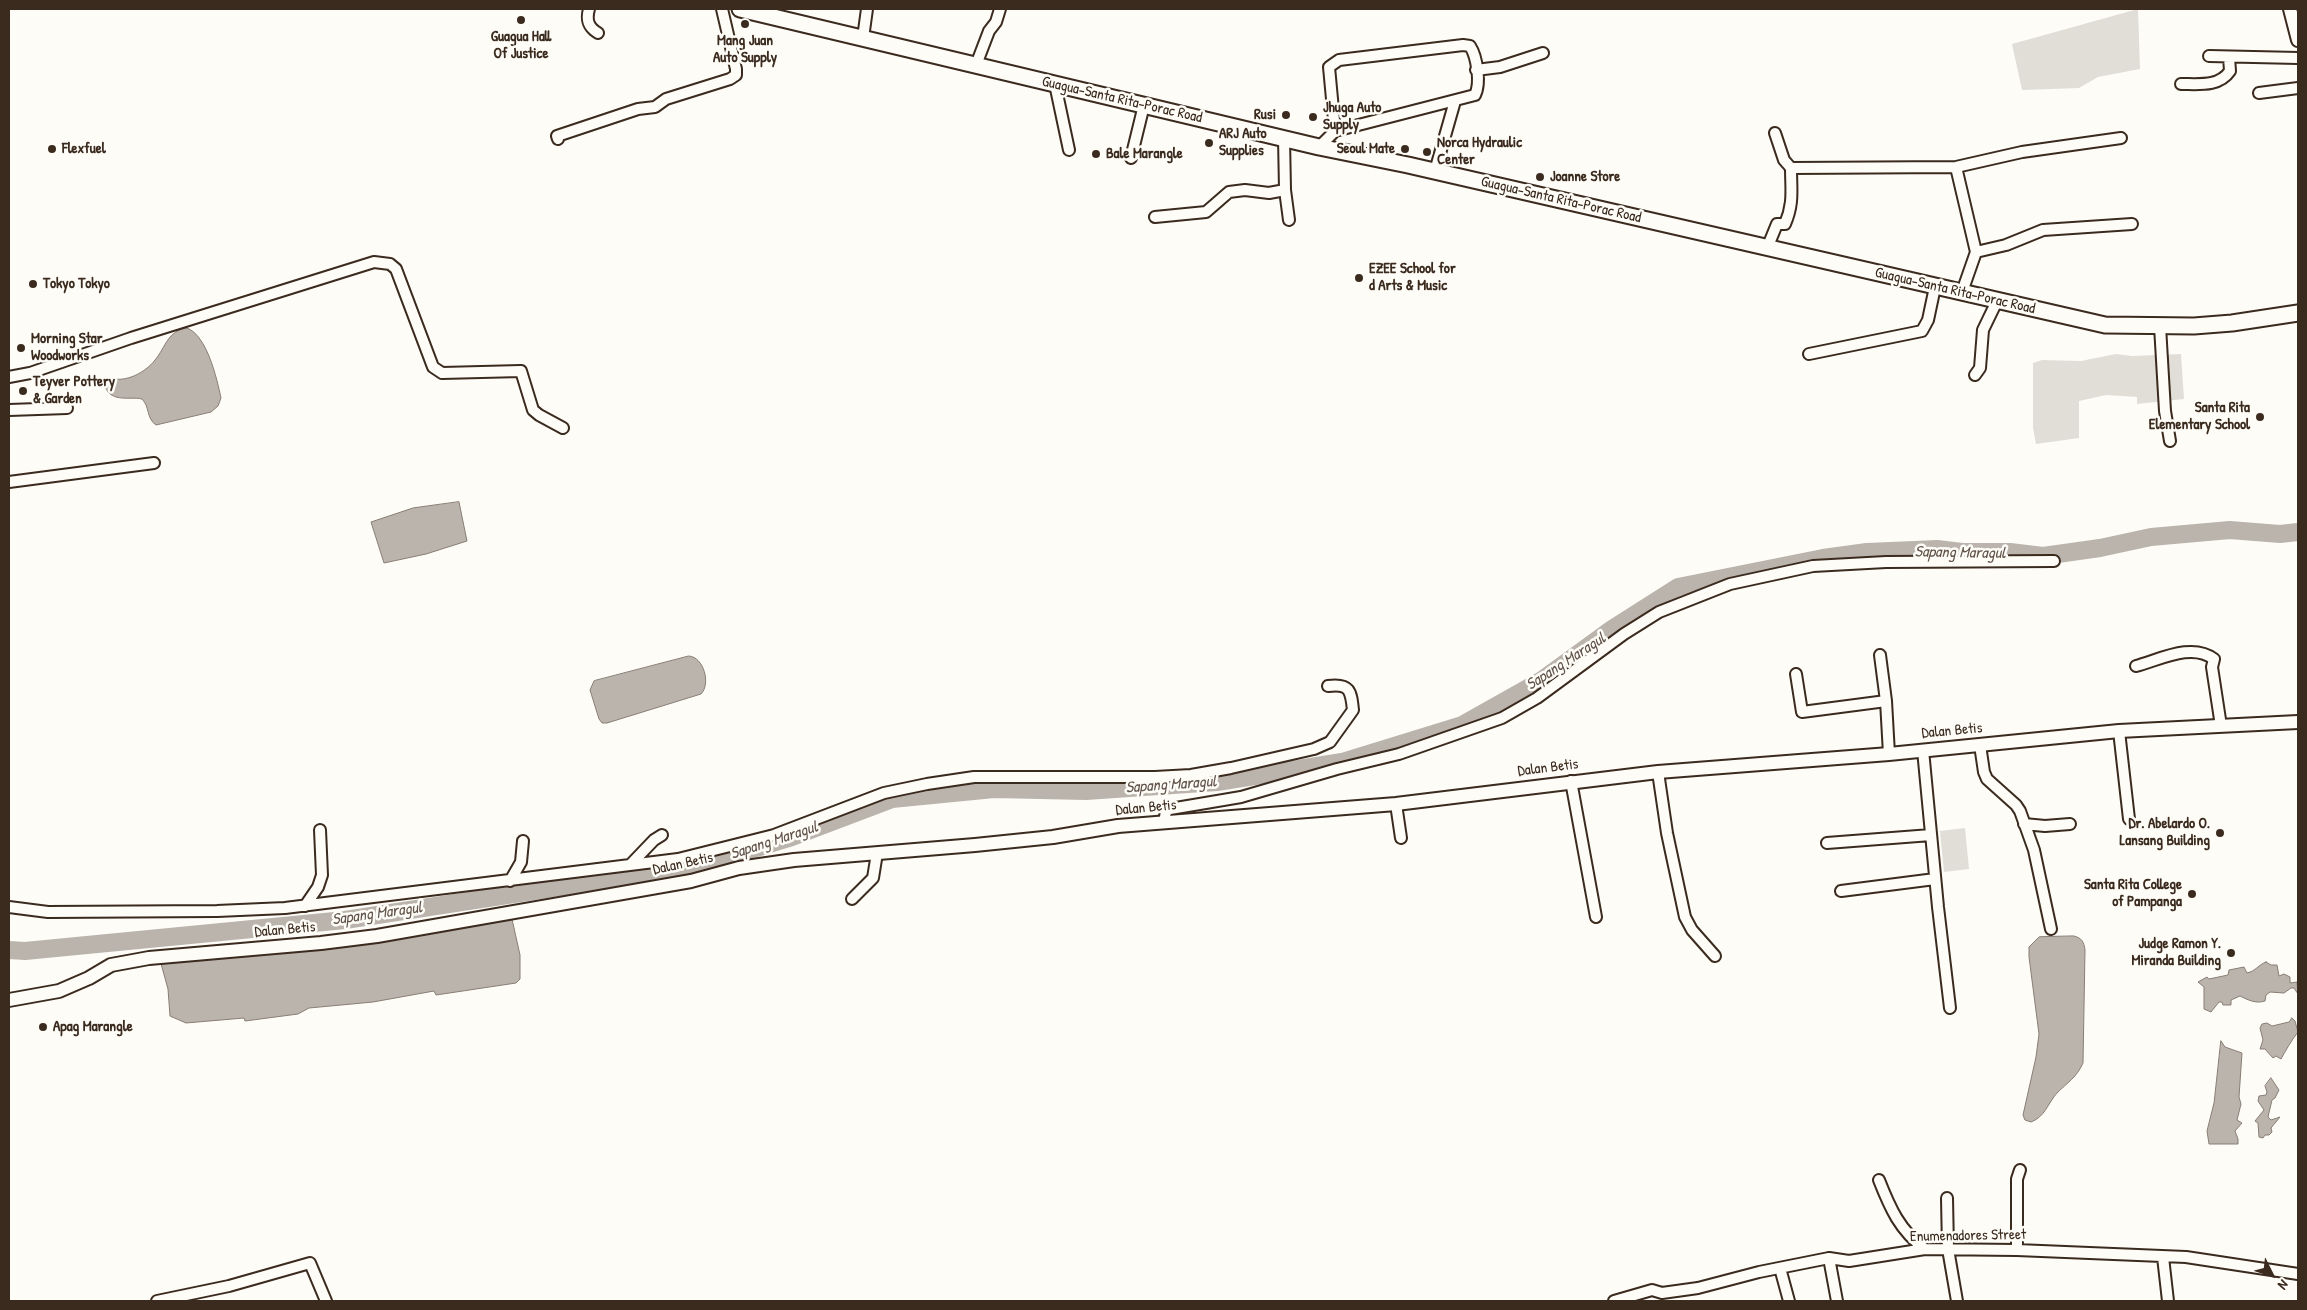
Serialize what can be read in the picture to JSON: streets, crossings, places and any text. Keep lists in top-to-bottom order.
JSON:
{
  "streets": {
    "main road": ["Guagua-Santa Rita-Porac Road"],
    "street": ["Dalan Betis", "Enumenadores Street"]
  },
  "water": ["Sapang Maragul"],
  "places": [
    "Guagua Hall Of Justice",
    "Mang Juan Auto Supply",
    "Rusi",
    "Jhuga Auto Supply",
    "ARJ Auto Supplies",
    "Flexfuel",
    "Seoul Mate",
    "Norca Hydraulic Center",
    "Bale Marangle",
    "Joanne Store",
    "EZEE School for d Arts & Music",
    "Tokyo Tokyo",
    "Morning Star Woodworks",
    "Teyver Pottery & Garden",
    "Santa Rita Elementary School",
    "Dr. Abelardo O. Lansang Building",
    "Santa Rita College of Pampanga",
    "Judge Ramon Y. Miranda Building",
    "Apag Marangle"
  ],
  "north": "bottom right"
}
